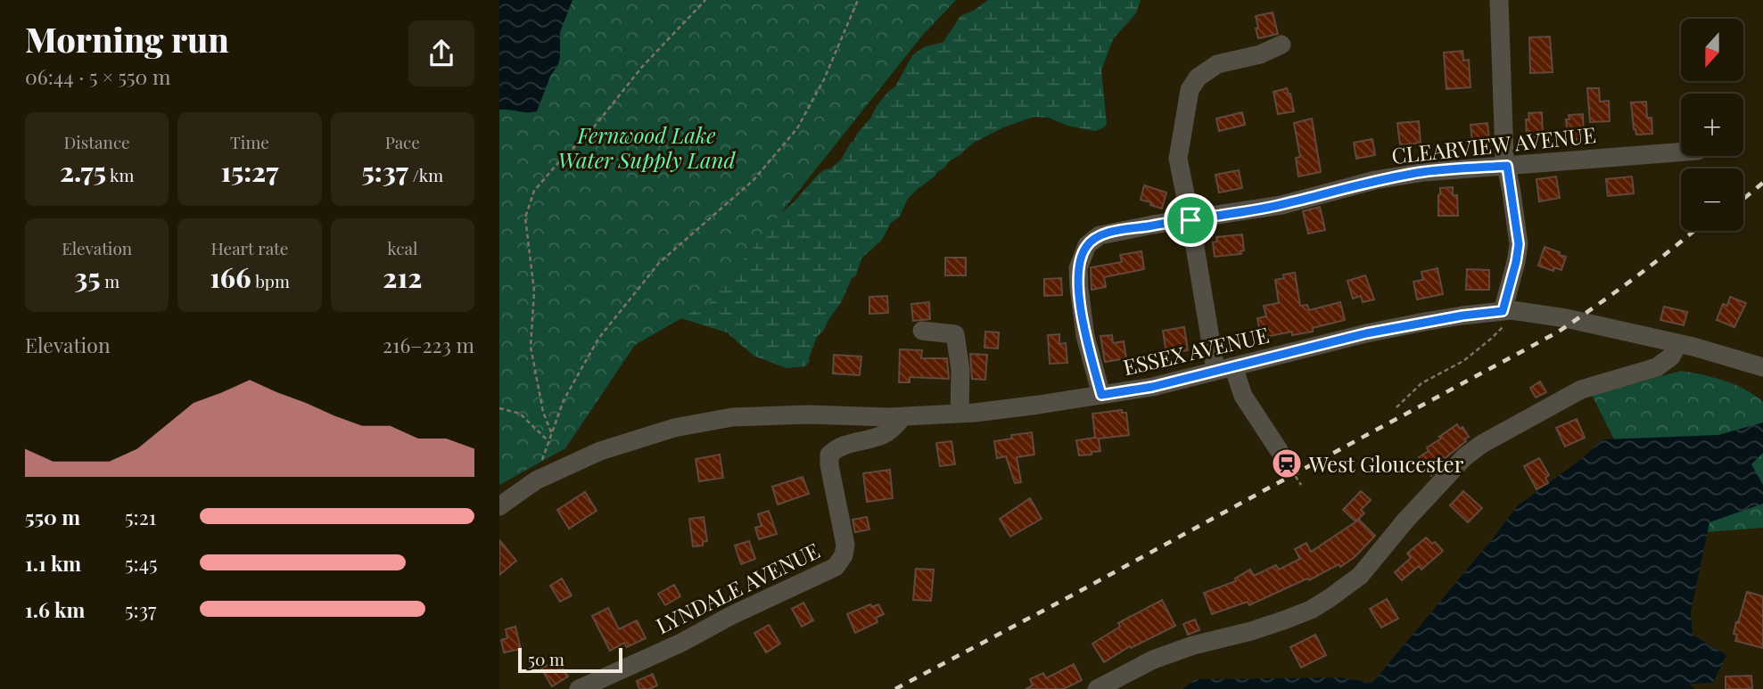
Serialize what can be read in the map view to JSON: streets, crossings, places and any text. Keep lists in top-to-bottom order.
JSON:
{
  "streets": {
    "street": ["CLEARVIEW AVENUE", "ESSEX AVENUE", "LYNDALE AVENUE"]
  },
  "crossings": [
    ["CLEARVIEW AVENUE", "ESSEX AVENUE"],
    ["ESSEX AVENUE", "LYNDALE AVENUE"]
  ],
  "parks": ["Fernwood Lake Water Supply Land"],
  "places": {
    "station": ["West Gloucester"]
  },
  "scale_bar": "50 m",
  "north": "bottom",
  "page": {
    "heading": ["Morning run", "06:44 · 5 × 550 m"],
    "map_buttons": ["+", "−"],
    "stats": [
      ["Distance", "2.75 km"],
      ["Time", "15:27"],
      ["Pace", "5:37 /km"],
      ["Elevation", "35 m"],
      ["Heart rate", "166 bpm"],
      ["kcal", "212"]
    ],
    "chart": ["Elevation", "216–223 m"],
    "list": [
      {
        "name": "550 m",
        "note": "5:21"
      },
      {
        "name": "1.1 km",
        "note": "5:45"
      },
      {
        "name": "1.6 km",
        "note": "5:37"
      }
    ],
    "scale": "50 m"
  }
}
